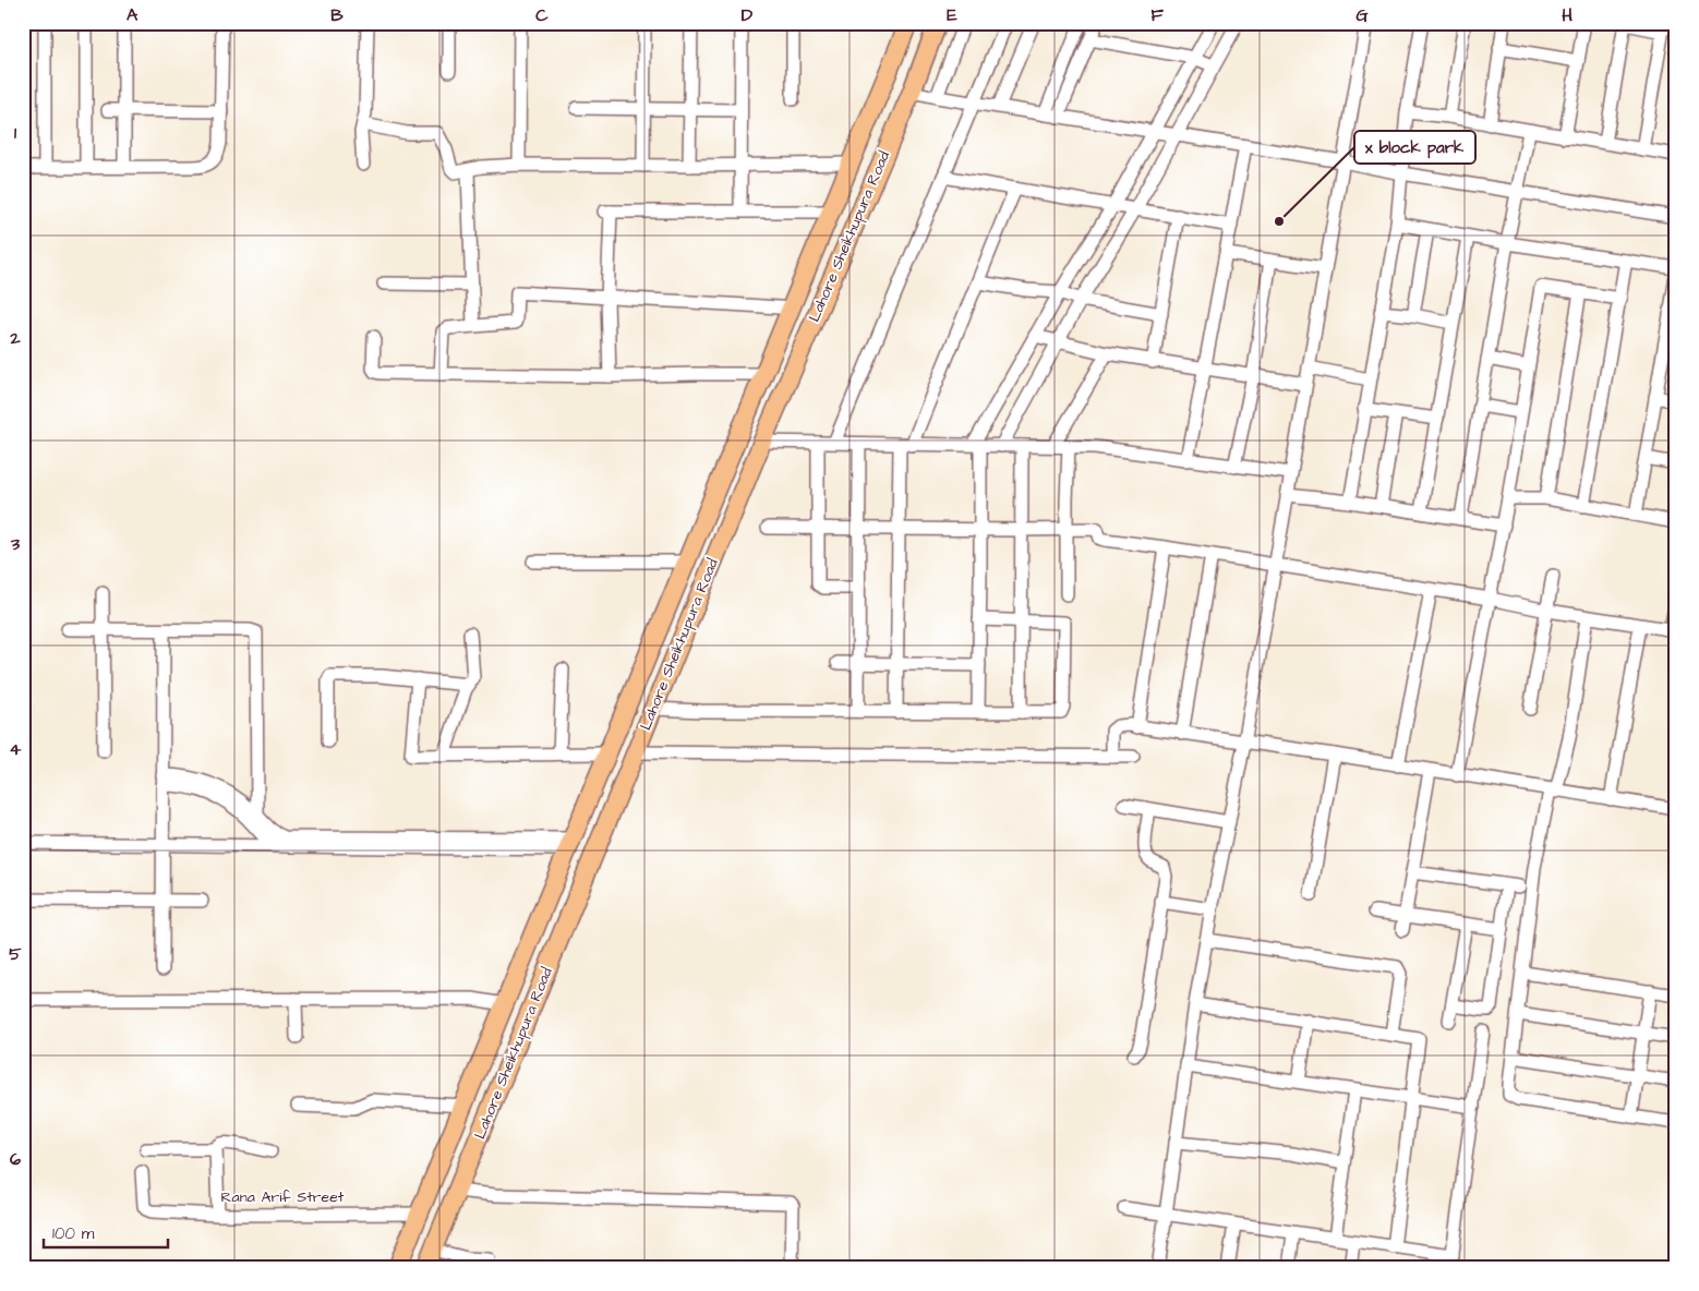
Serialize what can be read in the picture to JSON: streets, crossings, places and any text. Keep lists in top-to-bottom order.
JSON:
{
  "streets": {
    "highway": ["Lahore Sheikhupura Road"],
    "street": ["Rana Arif Street"]
  },
  "crossings": [
    ["Lahore Sheikhupura Road", "Rana Arif Street"]
  ],
  "places": ["x block park"],
  "scale_bar": "100 m",
  "grid": {
    "columns": [
      "A",
      "B",
      "C",
      "D",
      "E",
      "F",
      "G",
      "H"
    ],
    "rows": [
      "1",
      "2",
      "3",
      "4",
      "5",
      "6"
    ]
  }
}
